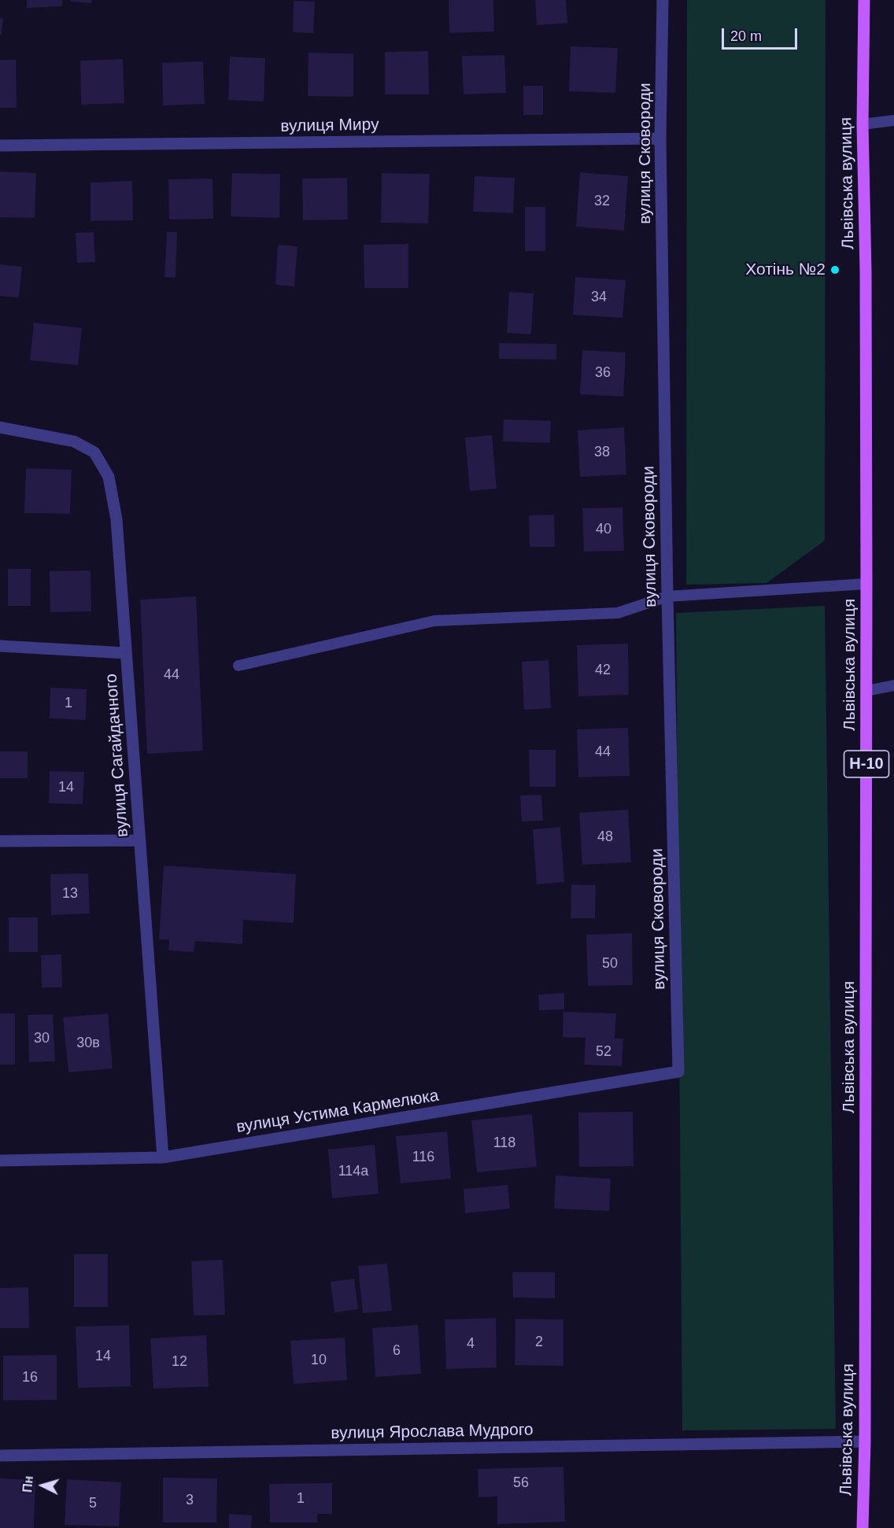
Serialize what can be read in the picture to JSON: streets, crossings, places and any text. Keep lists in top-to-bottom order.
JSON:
{
  "streets": {
    "main road": ["Львівська вулиця", "Н-10"],
    "street": [
      "вулиця Миру",
      "вулиця Сковороди",
      "вулиця Сагайдачного",
      "вулиця Устима Кармелюка",
      "вулиця Ярослава Мудрого"
    ]
  },
  "crossings": [
    ["вулиця Миру", "вулиця Сковороди"],
    ["вулиця Сковороди", "вулиця Устима Кармелюка"],
    ["Львівська вулиця", "вулиця Ярослава Мудрого"],
    ["вулиця Сагайдачного", "вулиця Устима Кармелюка"]
  ],
  "places": ["Хотінь №2"],
  "house_numbers": [
    "32",
    "34",
    "36",
    "38",
    "40",
    "42",
    "44",
    "1",
    "44",
    "14",
    "48",
    "13",
    "50",
    "30",
    "30в",
    "52",
    "118",
    "116",
    "114а",
    "2",
    "4",
    "6",
    "14",
    "10",
    "12",
    "16",
    "56",
    "1",
    "3",
    "5"
  ],
  "scale_bar": "20 m",
  "north": "left"
}
